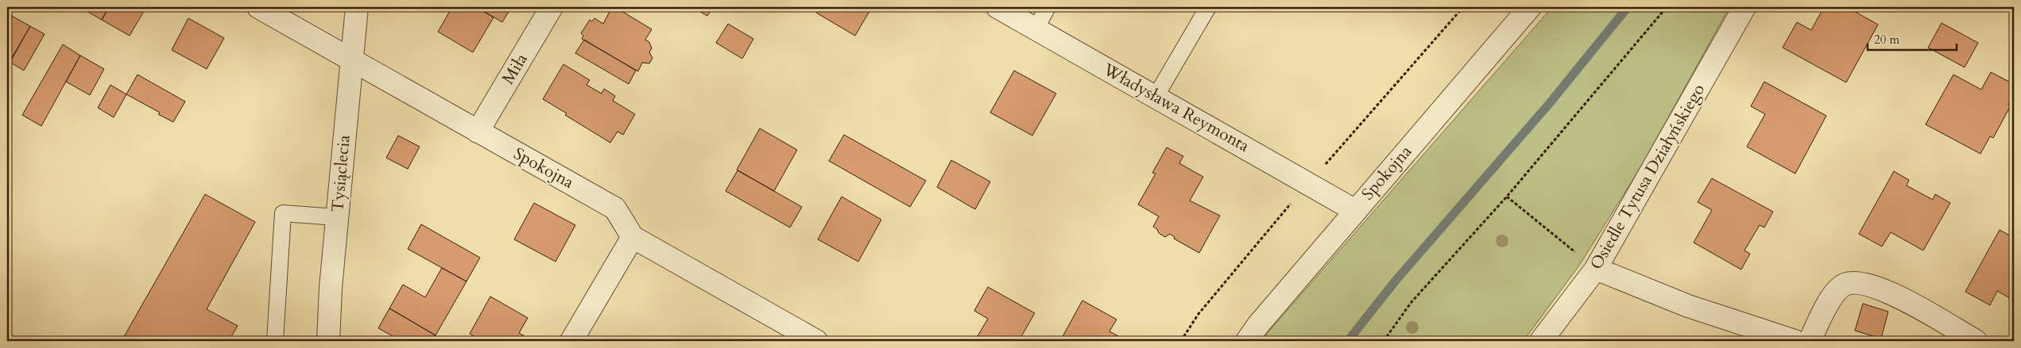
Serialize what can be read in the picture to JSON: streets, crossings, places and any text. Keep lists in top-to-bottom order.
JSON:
{
  "streets": {
    "street": [
      "Miła",
      "Władysława Reymonta",
      "Spokojna",
      "Tysiąclecia",
      "Osiedle Tytusa Działyńskiego"
    ]
  },
  "crossings": [
    ["Miła", "Spokojna"],
    ["Władysława Reymonta", "Spokojna"],
    ["Spokojna", "Tysiąclecia"]
  ],
  "scale_bar": "20 m"
}
